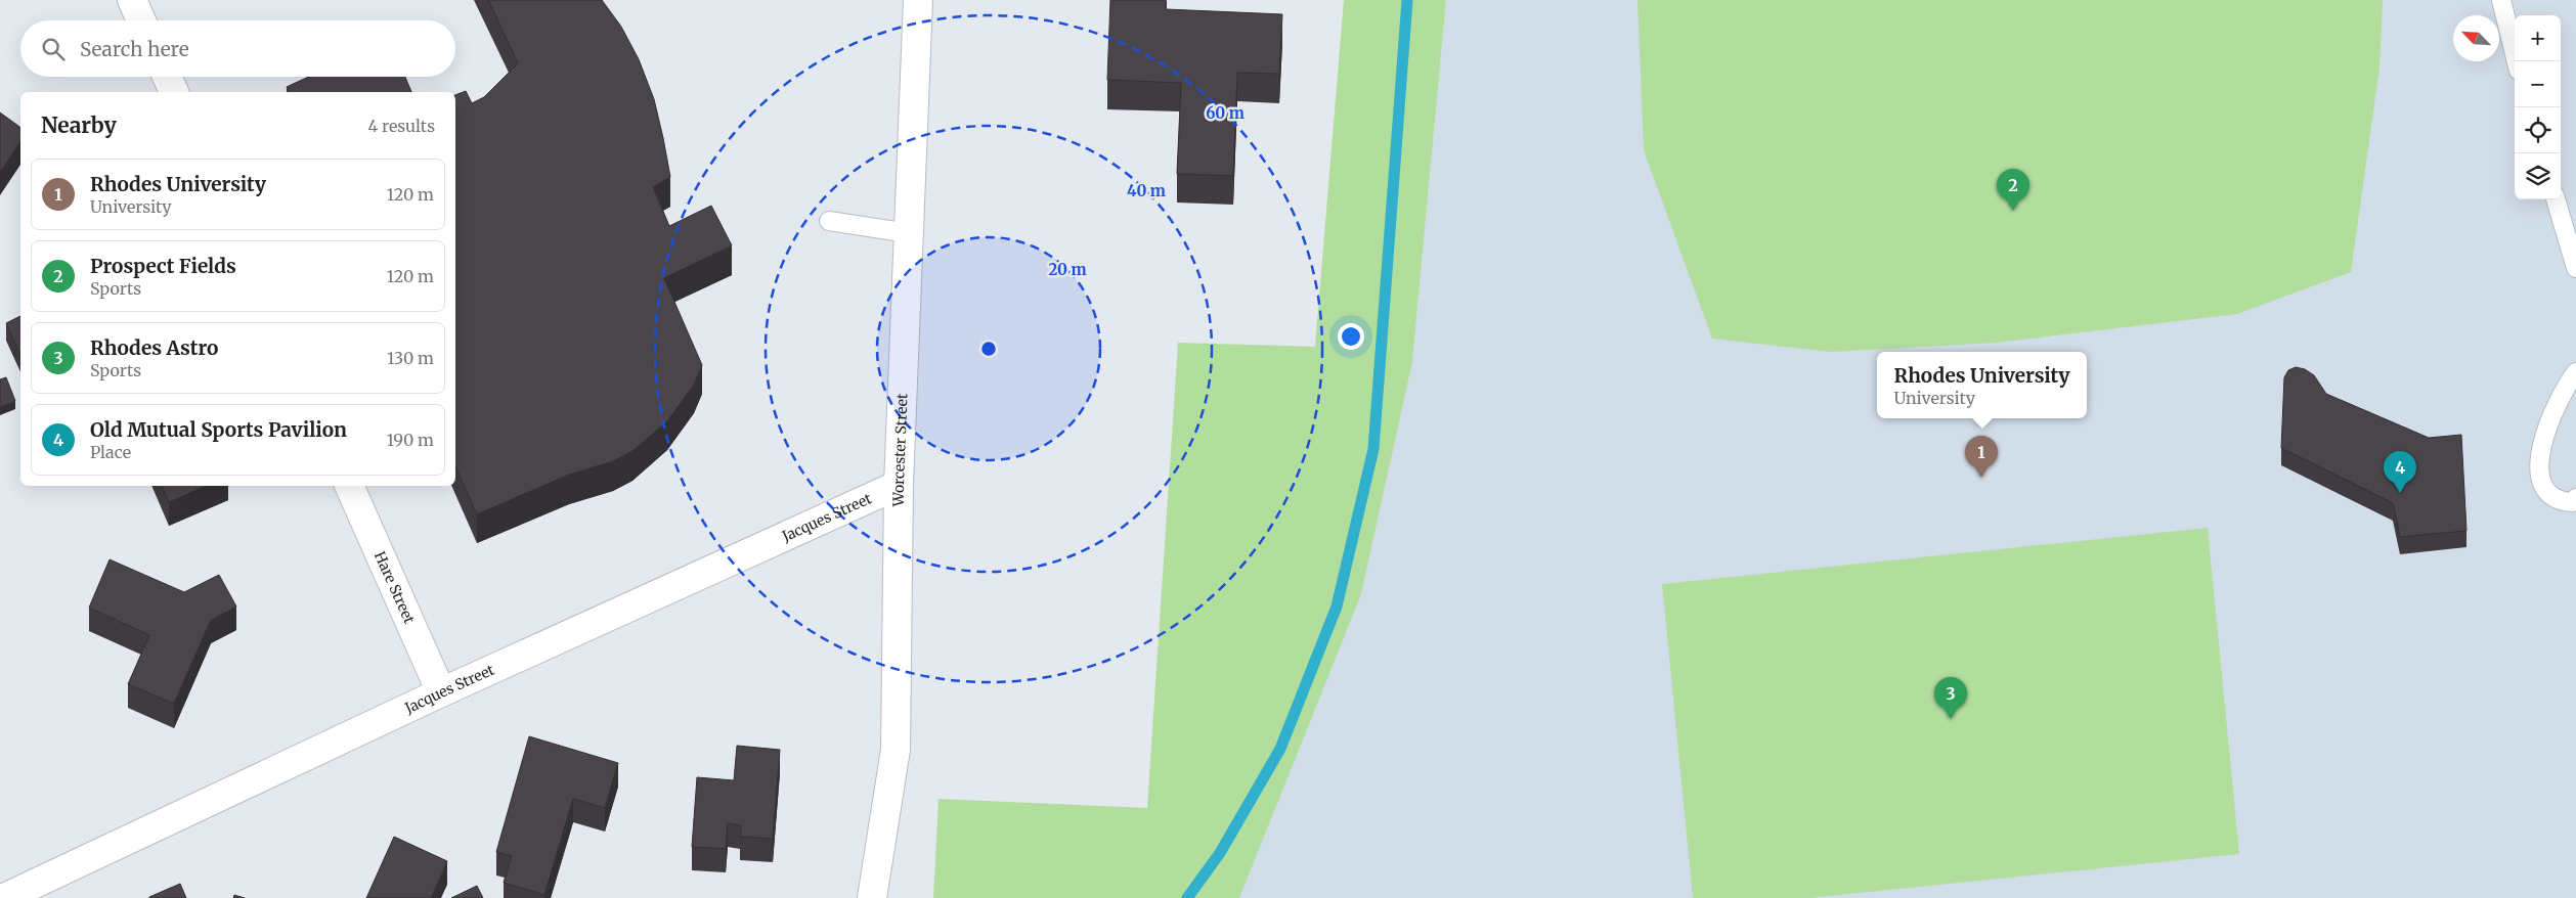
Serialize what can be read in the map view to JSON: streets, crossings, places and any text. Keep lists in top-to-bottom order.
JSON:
{
  "streets": {
    "street": ["Worcester Street", "Jacques Street", "Hare Street"]
  },
  "crossings": [
    ["Worcester Street", "Jacques Street"],
    ["Jacques Street", "Hare Street"]
  ],
  "north": "top left",
  "page": {
    "map_buttons": ["+", "−"],
    "search": "Search here",
    "heading": ["Nearby", "4 results"],
    "list": [
      {
        "mark": "1",
        "name": "Rhodes University",
        "note": "University",
        "value": "120 m"
      },
      {
        "mark": "2",
        "name": "Prospect Fields",
        "note": "Sports",
        "value": "120 m"
      },
      {
        "mark": "3",
        "name": "Rhodes Astro",
        "note": "Sports",
        "value": "130 m"
      },
      {
        "mark": "4",
        "name": "Old Mutual Sports Pavilion",
        "note": "Place",
        "value": "190 m"
      }
    ],
    "pins": [
      "2",
      "1",
      "4",
      "3"
    ],
    "popup": ["Rhodes University", "University"]
  },
  "rings": ["60 m", "40 m", "20 m"]
}
